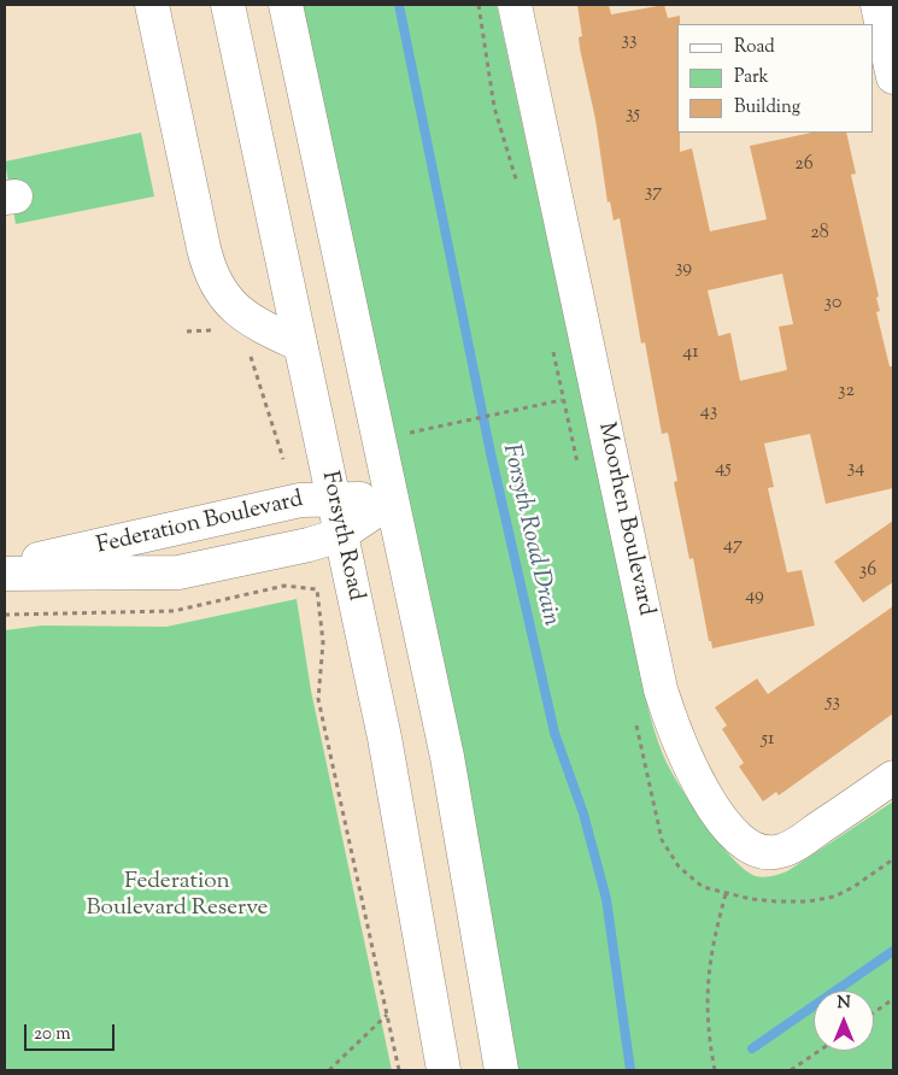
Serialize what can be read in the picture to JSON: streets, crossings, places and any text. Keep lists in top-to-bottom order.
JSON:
{
  "streets": {
    "main road": ["Moorhen Boulevard", "Federation Boulevard", "Forsyth Road"]
  },
  "crossings": [
    ["Federation Boulevard", "Forsyth Road"]
  ],
  "water": ["Forsyth Road Drain"],
  "parks": ["Federation Boulevard Reserve"],
  "house_numbers": [
    "33",
    "35",
    "26",
    "37",
    "28",
    "39",
    "30",
    "41",
    "32",
    "43",
    "45",
    "34",
    "47",
    "36",
    "49",
    "53",
    "51"
  ],
  "legend": ["Road", "Park", "Building"],
  "scale_bar": "20 m",
  "north": "top"
}
